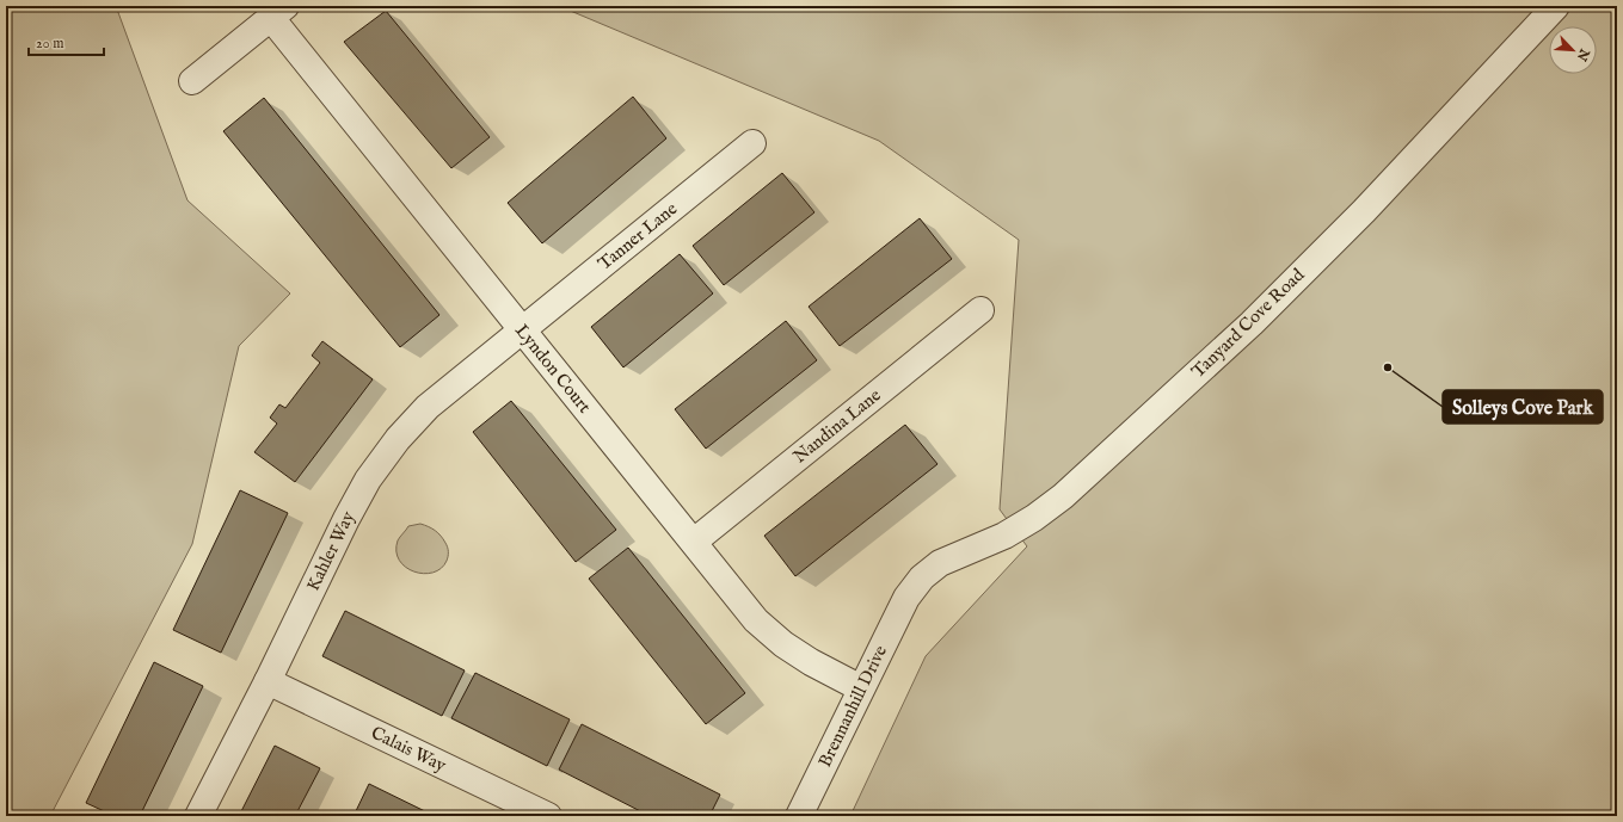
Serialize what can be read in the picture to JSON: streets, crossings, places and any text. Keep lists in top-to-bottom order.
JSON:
{
  "streets": {
    "street": [
      "Tanner Lane",
      "Tanyard Cove Road",
      "Lyndon Court",
      "Nandina Lane",
      "Kahler Way",
      "Brennanhill Drive",
      "Calais Way"
    ]
  },
  "crossings": [
    ["Tanner Lane", "Lyndon Court"],
    ["Tanner Lane", "Kahler Way"],
    ["Tanyard Cove Road", "Brennanhill Drive"],
    ["Lyndon Court", "Nandina Lane"],
    ["Lyndon Court", "Kahler Way"],
    ["Lyndon Court", "Brennanhill Drive"],
    ["Kahler Way", "Calais Way"]
  ],
  "places": ["Solleys Cove Park"],
  "scale_bar": "20 m",
  "north": "bottom right"
}
